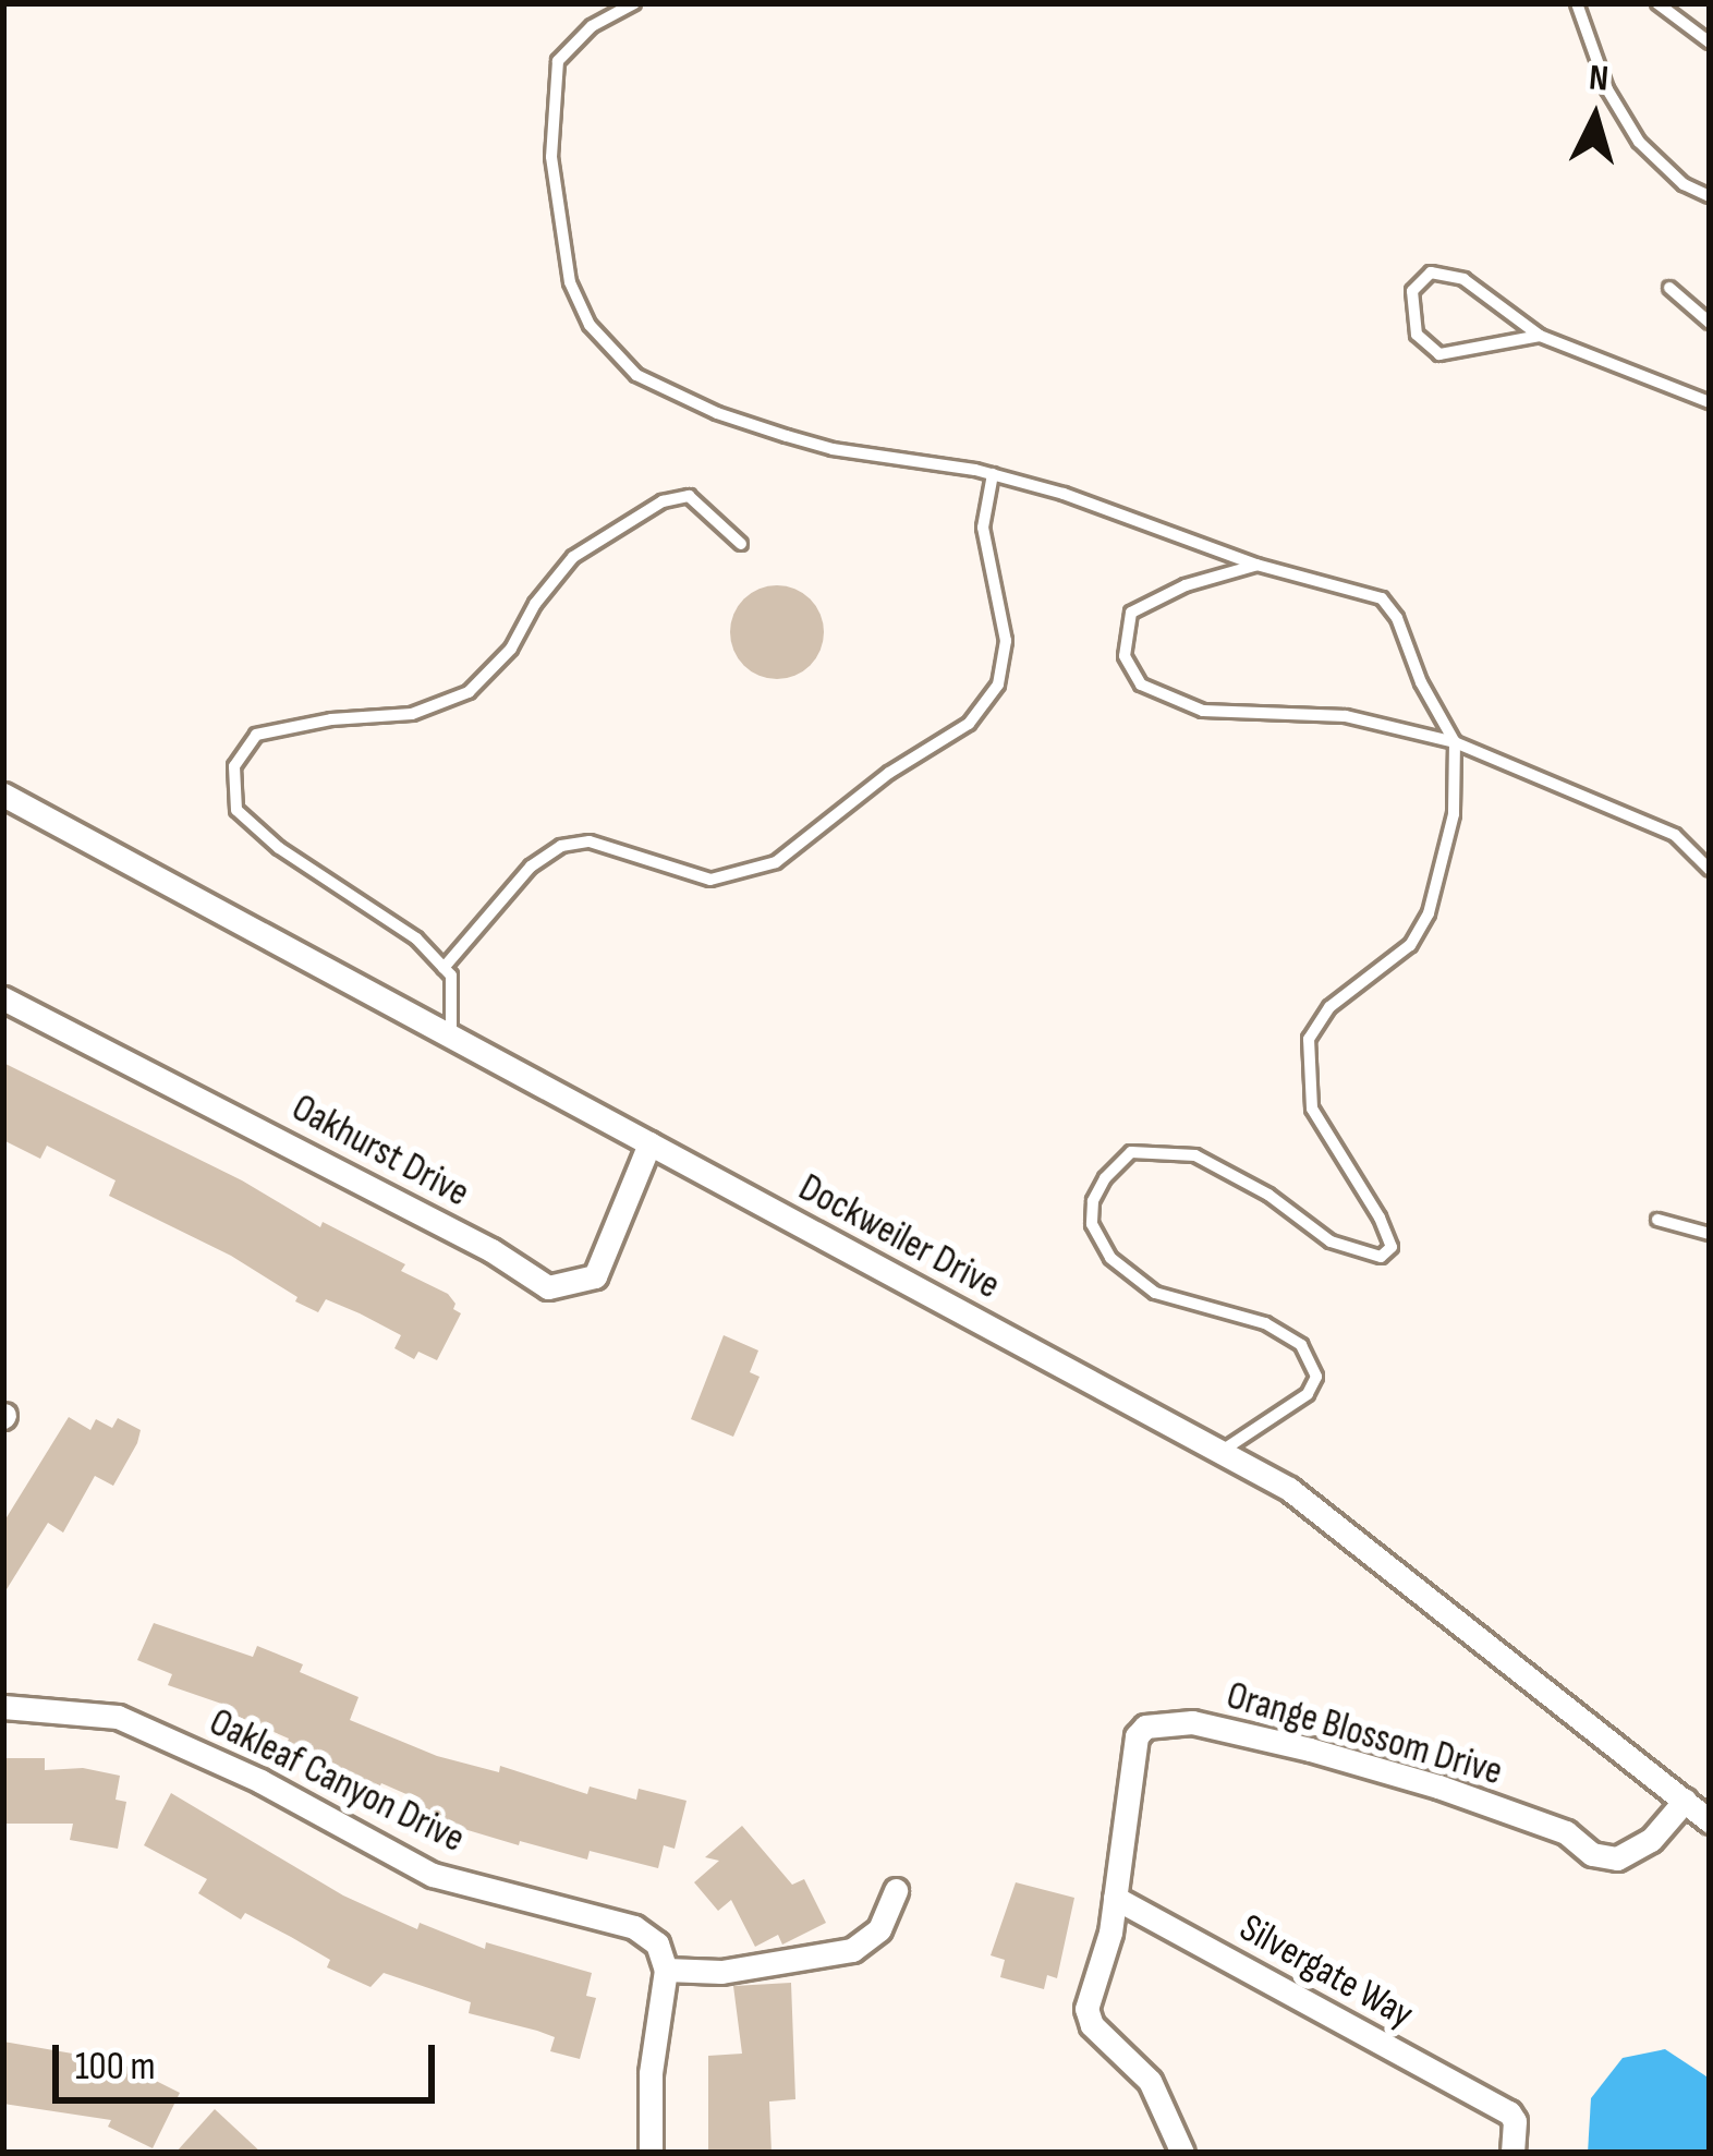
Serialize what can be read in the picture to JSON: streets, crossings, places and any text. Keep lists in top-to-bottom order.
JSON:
{
  "streets": {
    "street": [
      "Oakhurst Drive",
      "Dockweiler Drive",
      "Orange Blossom Drive",
      "Oakleaf Canyon Drive",
      "Silvergate Way"
    ]
  },
  "crossings": [
    ["Oakhurst Drive", "Dockweiler Drive"],
    ["Dockweiler Drive", "Orange Blossom Drive"],
    ["Orange Blossom Drive", "Silvergate Way"]
  ],
  "scale_bar": "100 m",
  "north": "top"
}
